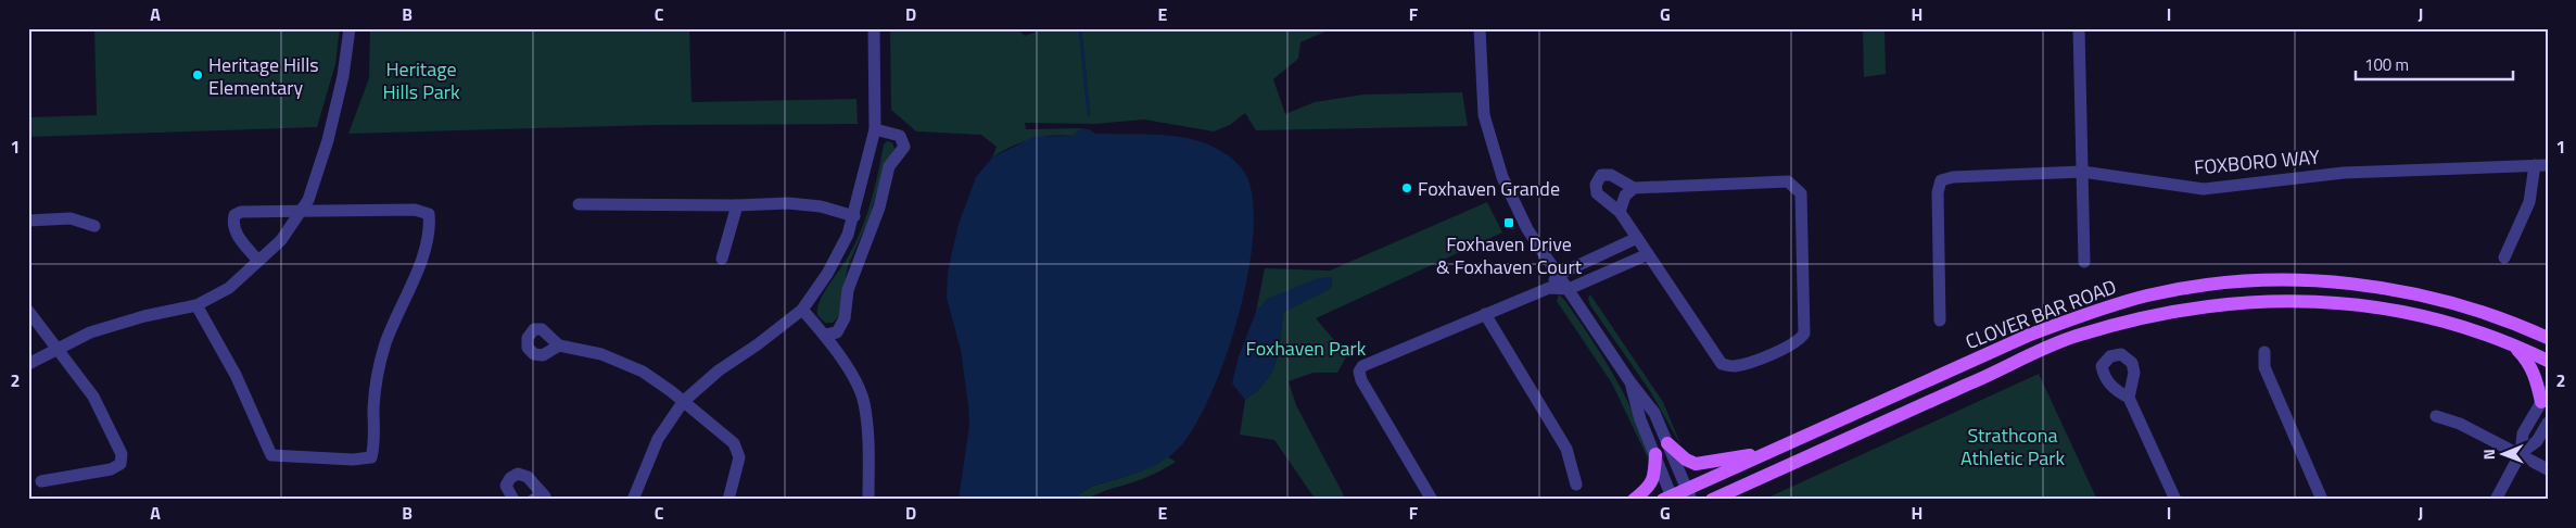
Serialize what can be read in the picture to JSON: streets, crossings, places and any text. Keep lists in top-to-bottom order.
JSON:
{
  "streets": {
    "main road": ["CLOVER BAR ROAD"],
    "street": ["FOXBORO WAY"]
  },
  "parks": ["Heritage Hills Park", "Foxhaven Park", "Strathcona Athletic Park"],
  "places": {
    "other": ["Heritage Hills Elementary", "Foxhaven Grande"],
    "transit": ["Foxhaven Drive & Foxhaven Court"]
  },
  "scale_bar": "100 m",
  "north": "left",
  "grid": {
    "columns": [
      "A",
      "B",
      "C",
      "D",
      "E",
      "F",
      "G",
      "H",
      "I",
      "J"
    ],
    "rows": ["1", "2"]
  }
}
